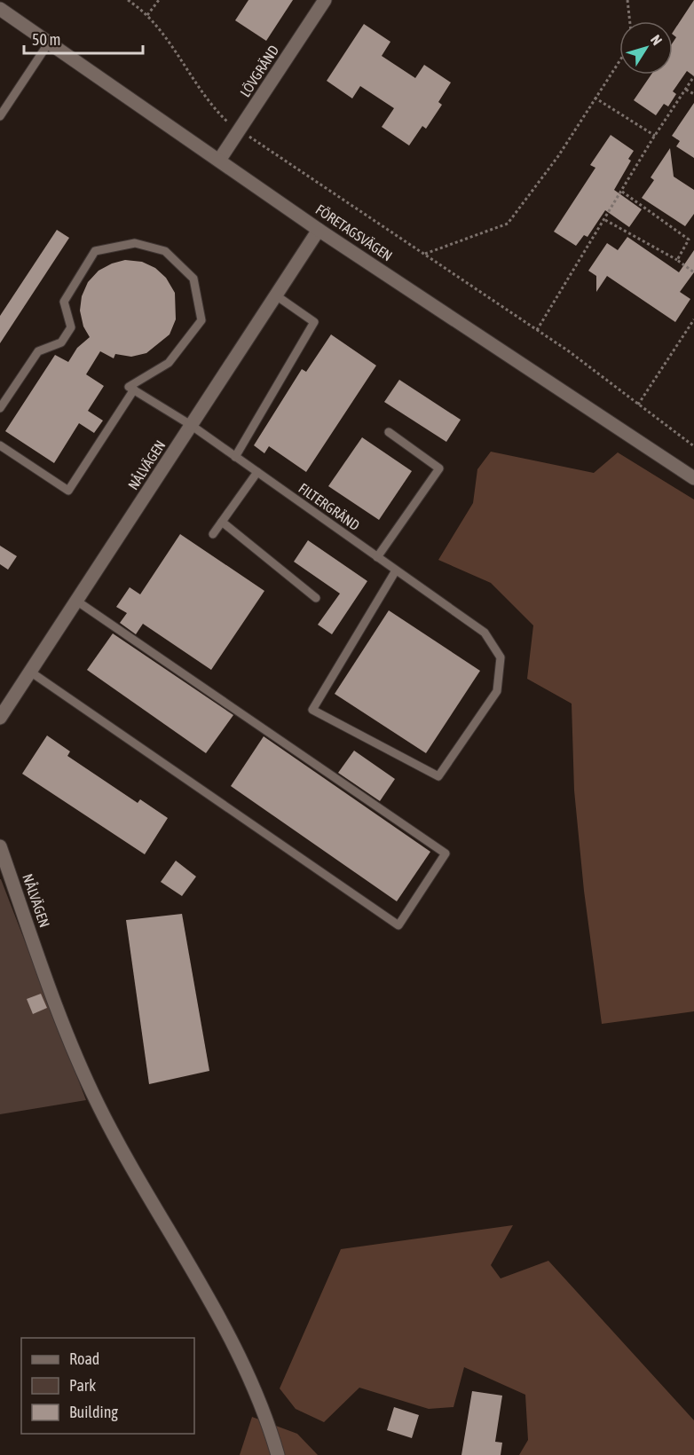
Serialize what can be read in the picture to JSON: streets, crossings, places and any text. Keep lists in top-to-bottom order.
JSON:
{
  "streets": {
    "street": ["LÖVGRÄND", "FÖRETAGSVÄGEN", "NÅLVÄGEN"],
    "lane": ["FILTERGRÄND"]
  },
  "crossings": [
    ["LÖVGRÄND", "FÖRETAGSVÄGEN"],
    ["FÖRETAGSVÄGEN", "NÅLVÄGEN"],
    ["NÅLVÄGEN", "FILTERGRÄND"]
  ],
  "legend": ["Road", "Park", "Building"],
  "scale_bar": "50 m",
  "north": "top right"
}
